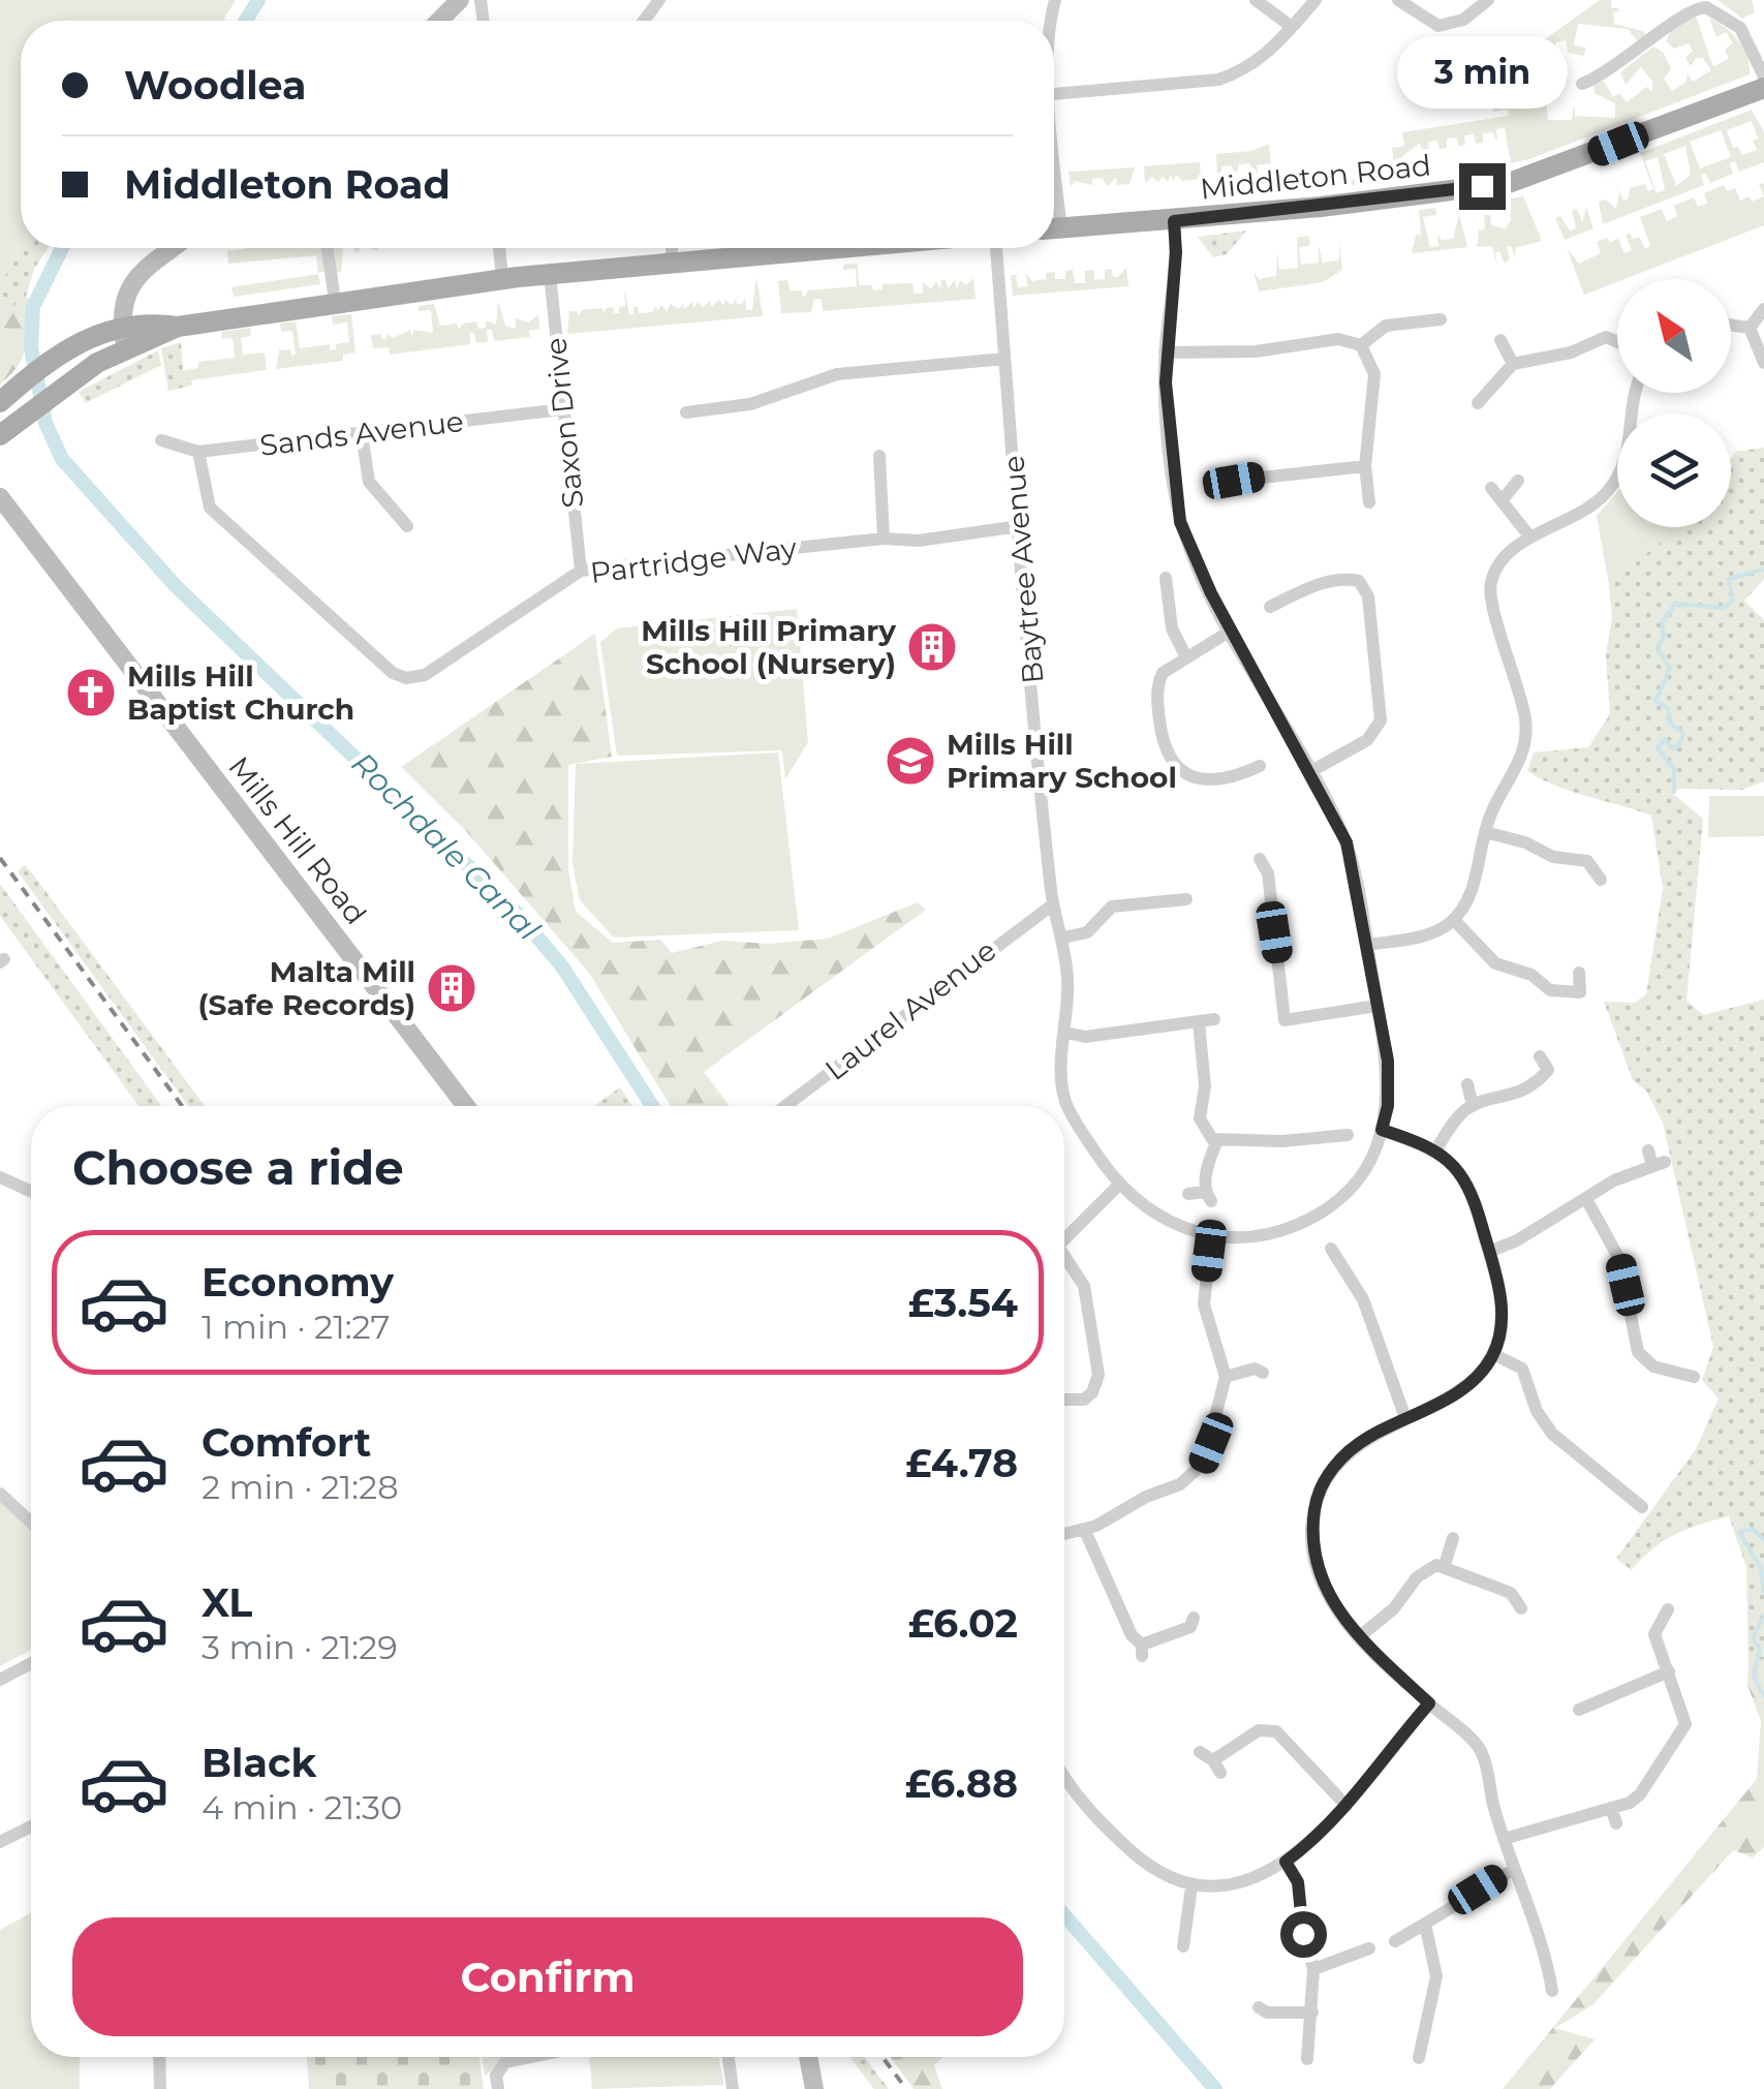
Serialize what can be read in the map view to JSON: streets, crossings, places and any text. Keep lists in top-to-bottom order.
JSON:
{
  "streets": {
    "main road": ["Middleton Road"],
    "street": [
      "Saxon Drive",
      "Sands Avenue",
      "Partridge Way",
      "Baytree Avenue",
      "Mills Hill Road",
      "Laurel Avenue"
    ]
  },
  "crossings": [
    ["Saxon Drive", "Sands Avenue"],
    ["Saxon Drive", "Partridge Way"],
    ["Sands Avenue", "Partridge Way"],
    ["Partridge Way", "Baytree Avenue"],
    ["Baytree Avenue", "Laurel Avenue"]
  ],
  "water": ["Rochdale Canal"],
  "places": {
    "building": ["Mills Hill Primary School (Nursery)", "Malta Mill (Safe Records)"],
    "church": ["Mills Hill Baptist Church"],
    "school or university": ["Mills Hill Primary School"]
  },
  "north": "top left",
  "page": {
    "banner": ["Woodlea", "Middleton Road"],
    "bubble": "3 min",
    "heading": "Choose a ride",
    "list": [
      {
        "name": "Economy",
        "note": "1 min · 21:27",
        "value": "£3.54"
      },
      {
        "name": "Comfort",
        "note": "2 min · 21:28",
        "value": "£4.78"
      },
      {
        "name": "XL",
        "note": "3 min · 21:29",
        "value": "£6.02"
      },
      {
        "name": "Black",
        "note": "4 min · 21:30",
        "value": "£6.88"
      }
    ],
    "buttons": "Confirm"
  }
}
